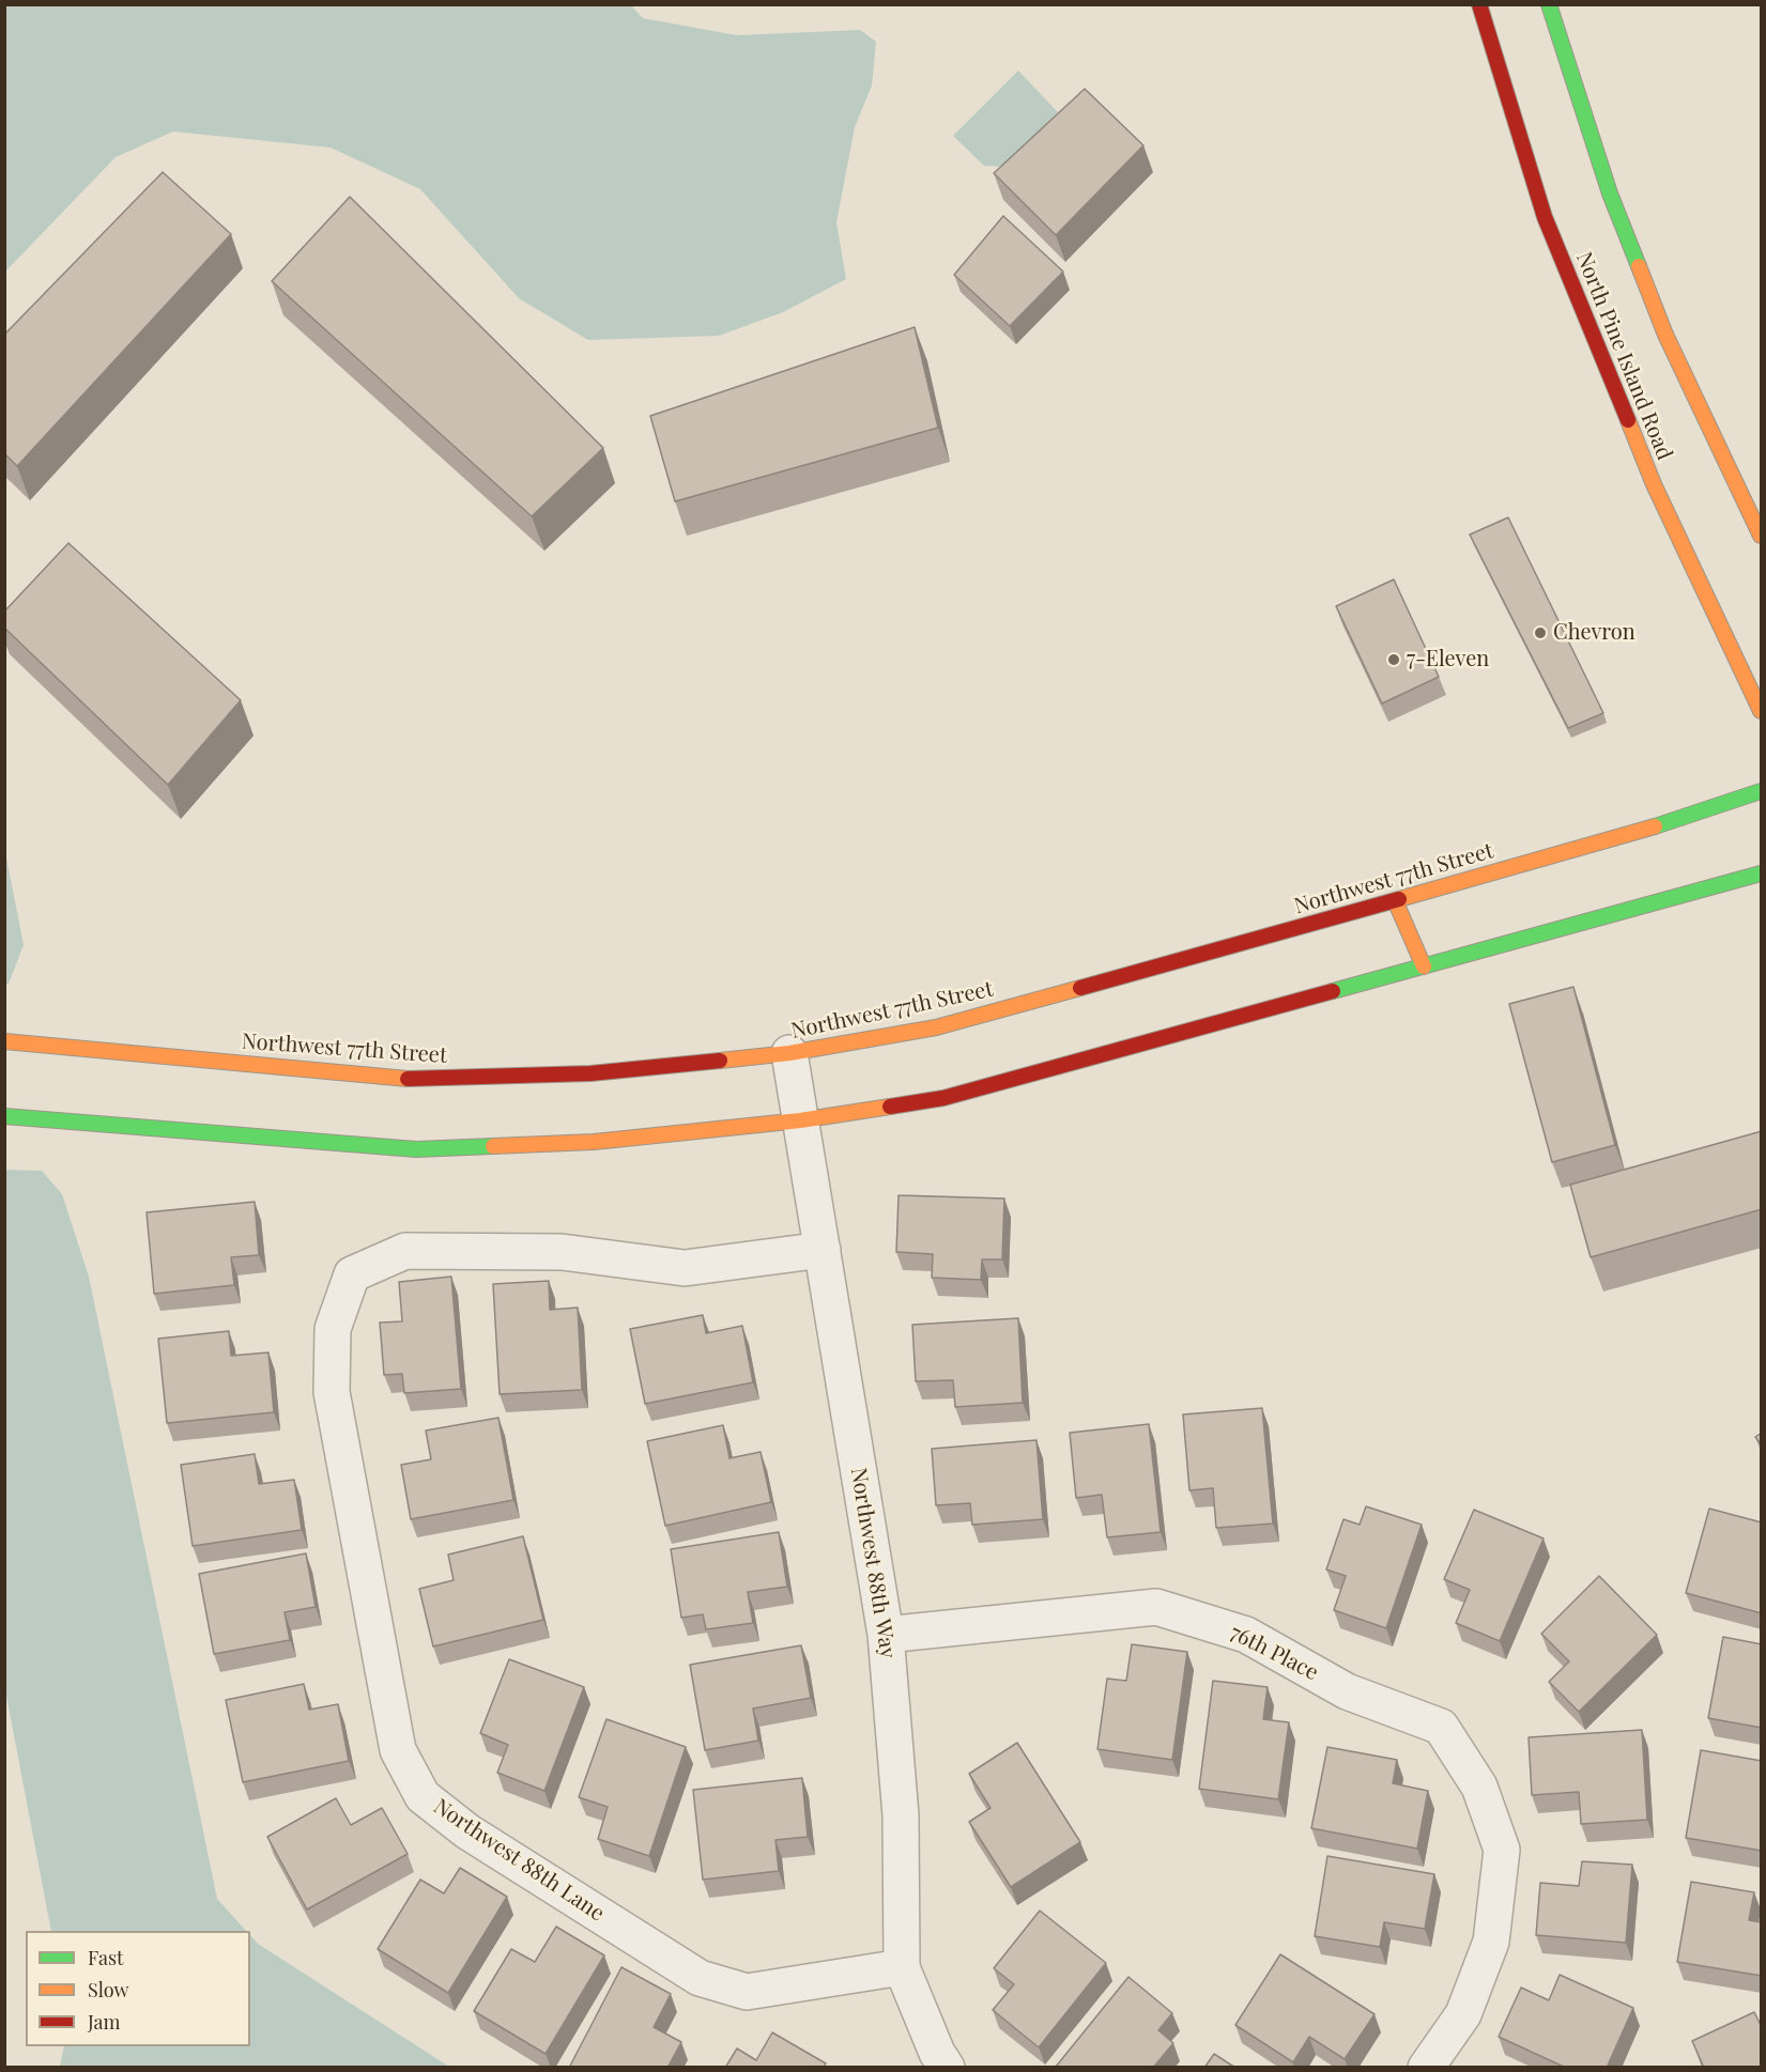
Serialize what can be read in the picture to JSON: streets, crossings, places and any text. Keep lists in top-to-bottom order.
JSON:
{
  "streets": {
    "street": [
      "North Pine Island Road",
      "Northwest 77th Street",
      "Northwest 88th Way",
      "76th Place",
      "Northwest 88th Lane"
    ]
  },
  "crossings": [
    ["Northwest 77th Street", "Northwest 88th Way"],
    ["Northwest 88th Way", "76th Place"],
    ["Northwest 88th Way", "Northwest 88th Lane"]
  ],
  "places": ["Chevron", "7-Eleven"],
  "legend": ["Fast", "Slow", "Jam"]
}
